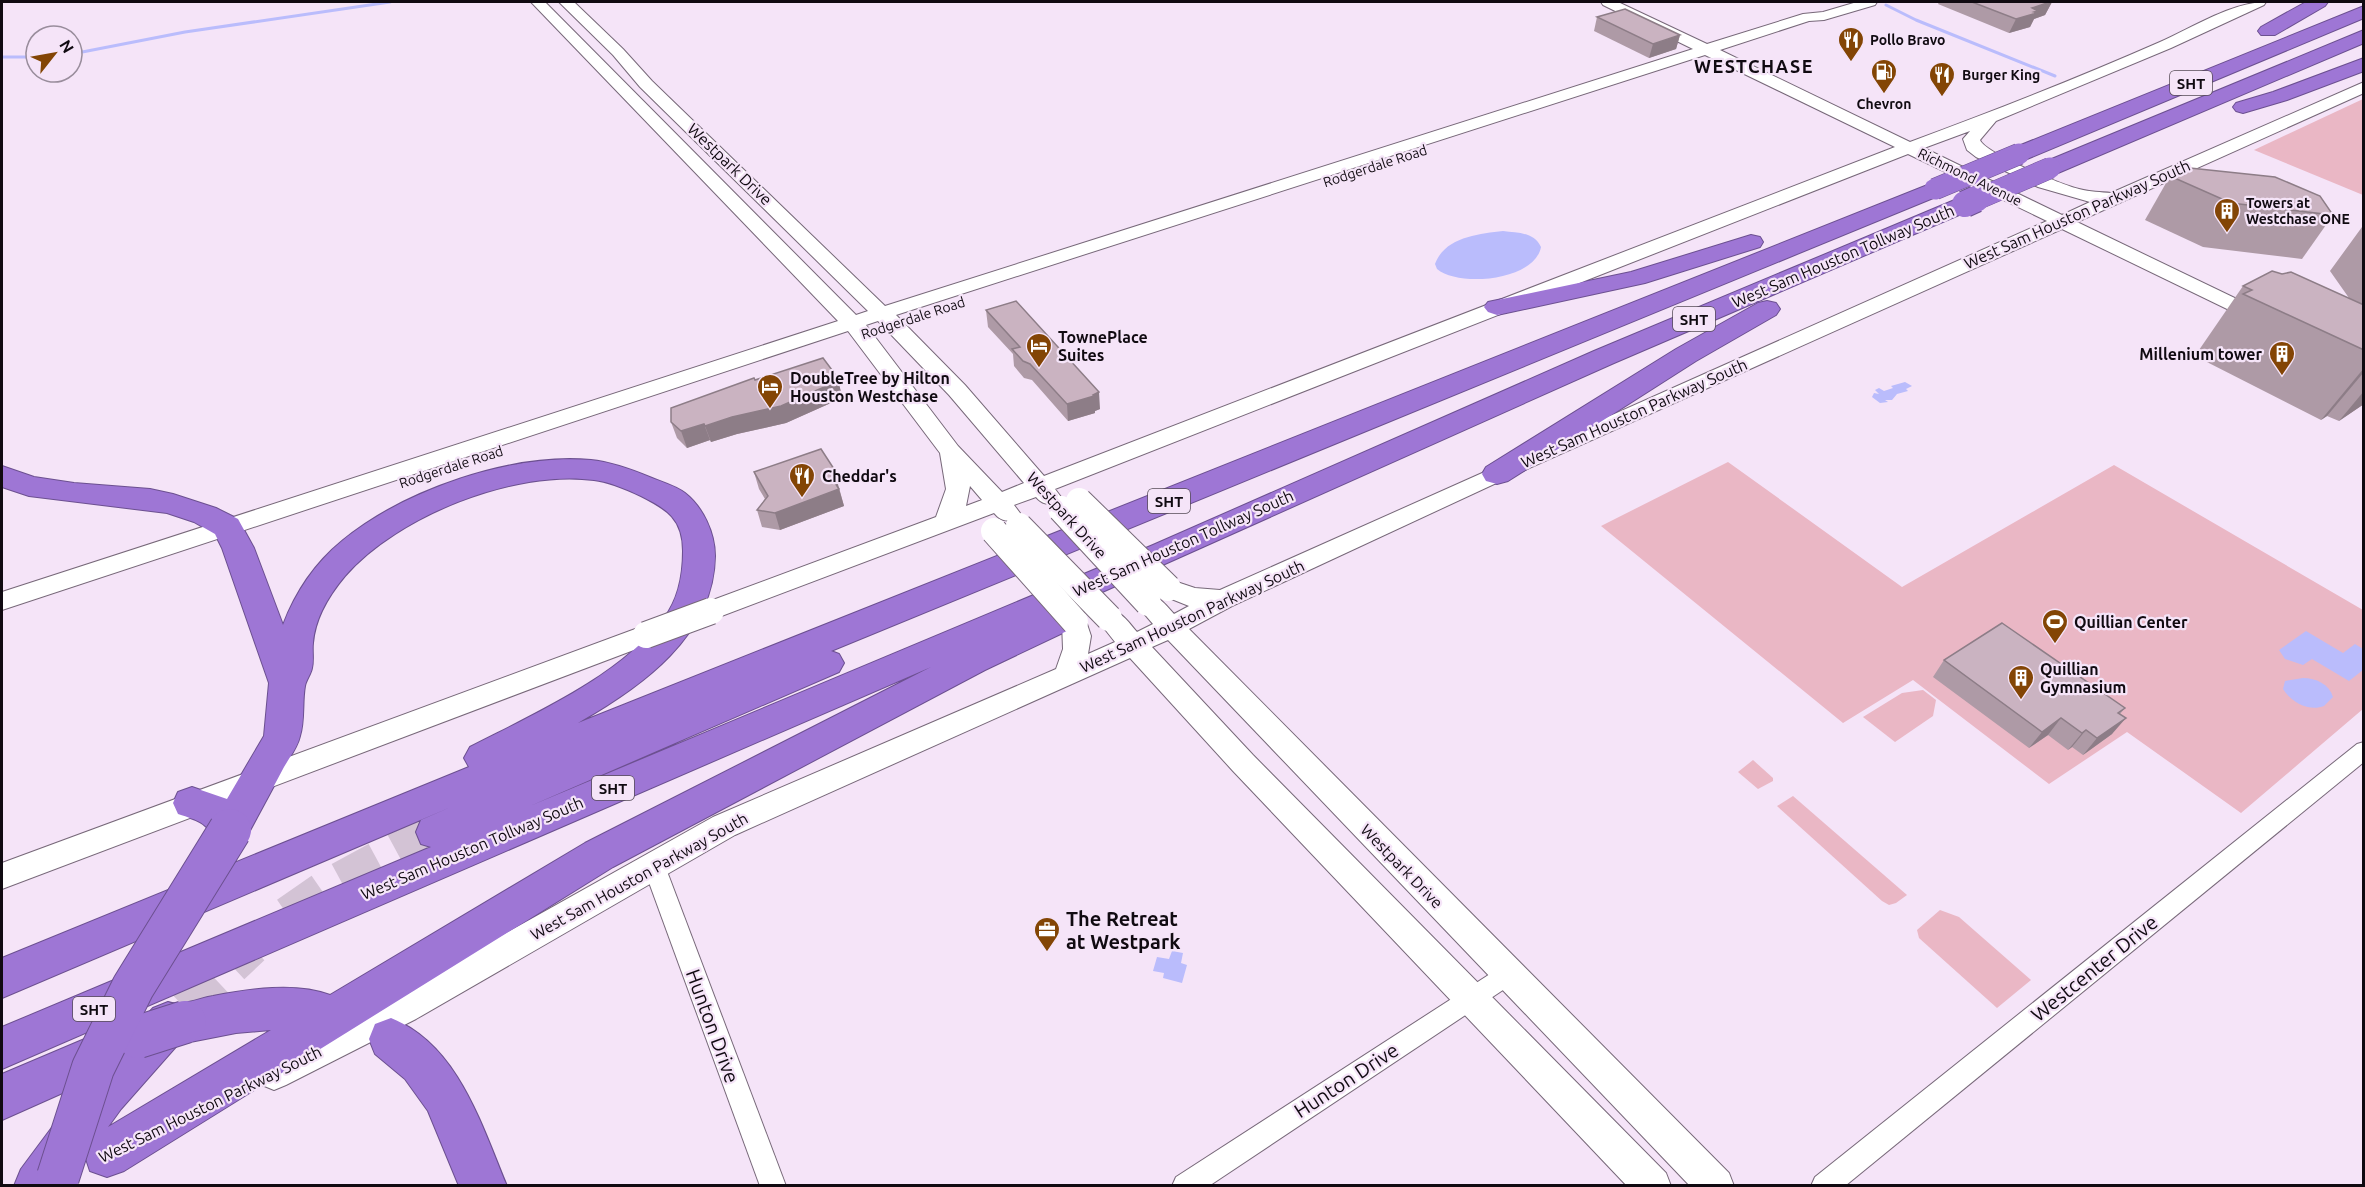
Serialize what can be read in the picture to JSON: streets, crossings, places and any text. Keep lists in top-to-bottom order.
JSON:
{
  "streets": {
    "highway": ["SHT", "West Sam Houston Tollway South"],
    "main road": [
      "Westpark Drive",
      "Rodgerdale Road",
      "Richmond Avenue",
      "West Sam Houston Parkway South"
    ],
    "street": ["Westcenter Drive", "Hunton Drive"]
  },
  "crossings": [
    ["Westpark Drive", "Rodgerdale Road"],
    ["Westpark Drive", "West Sam Houston Parkway South"],
    ["Westpark Drive", "Hunton Drive"],
    ["Rodgerdale Road", "Richmond Avenue"],
    ["Richmond Avenue", "West Sam Houston Parkway South"],
    ["West Sam Houston Parkway South", "Hunton Drive"]
  ],
  "districts": ["WESTCHASE"],
  "places": {
    "restaurant": ["Pollo Bravo", "Burger King", "Cheddar's"],
    "fuel station": ["Chevron"],
    "building": ["Towers at Westchase ONE", "Millenium tower", "Quillian Gymnasium"],
    "hotel": ["TownePlace Suites", "DoubleTree by Hilton Houston Westchase"],
    "sports": ["Quillian Center"],
    "office": ["The Retreat at Westpark"]
  },
  "north": "top right"
}
